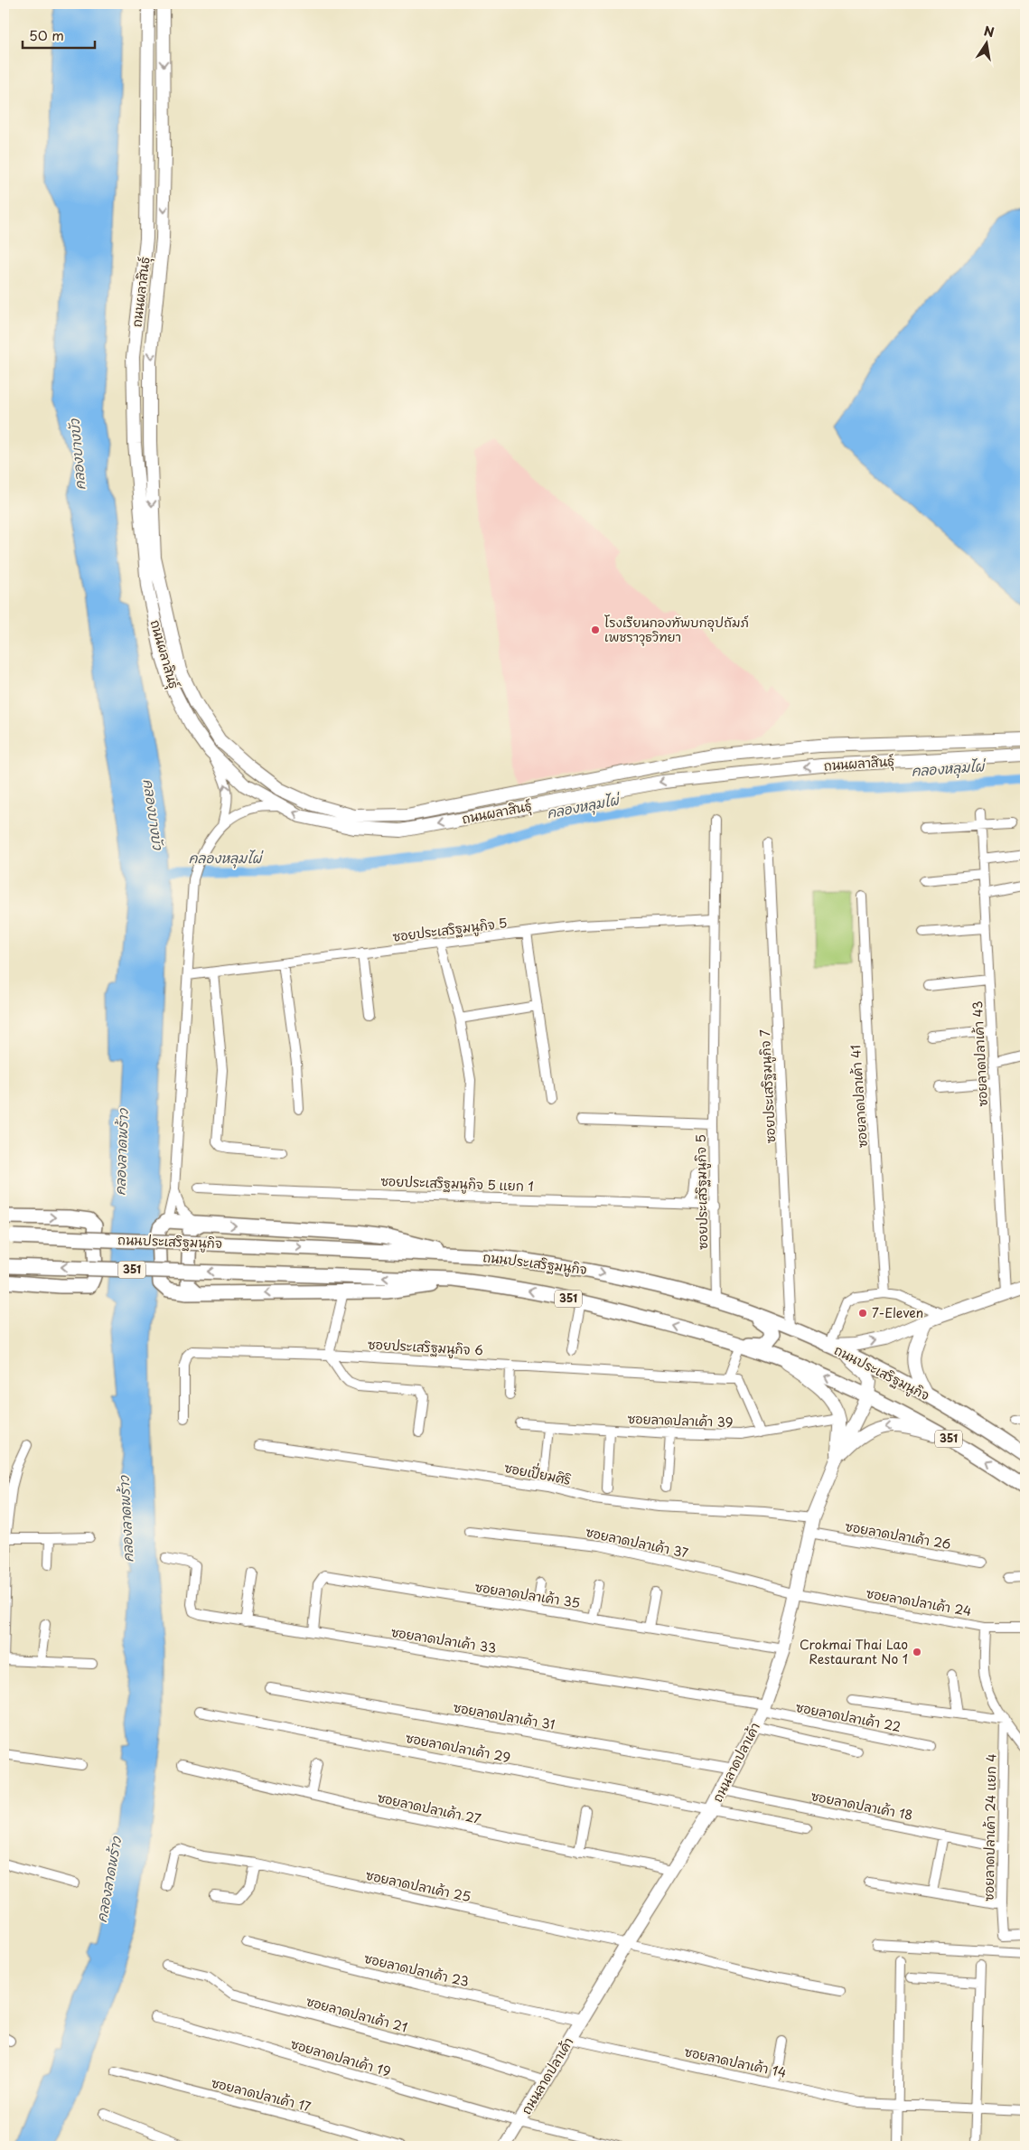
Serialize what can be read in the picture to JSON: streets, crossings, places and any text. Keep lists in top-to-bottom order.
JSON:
{
  "streets": {
    "main road": [
      "ถนนผลาสินธุ์",
      "ถนนประเสริฐมนูกิจ",
      "351",
      "ถนนลาดปลาเค้า"
    ],
    "street": [
      "ซอยประเสริฐมนูกิจ 5",
      "ซอยลาดปลาเค้า 43",
      "ซอยประเสริฐมนูกิจ 7",
      "ซอยลาดปลาเค้า 41",
      "ซอยประเสริฐมนูกิจ 5 แยก 1",
      "ซอยประเสริฐมนูกิจ 6",
      "ซอยลาดปลาเค้า 39",
      "ซอยเปี่ยมศิริ",
      "ซอยลาดปลาเค้า 26",
      "ซอยลาดปลาเค้า 37",
      "ซอยลาดปลาเค้า 35",
      "ซอยลาดปลาเค้า 24",
      "ซอยลาดปลาเค้า 33",
      "ซอยลาดปลาเค้า 31",
      "ซอยลาดปลาเค้า 22",
      "ซอยลาดปลาเค้า 29",
      "ซอยลาดปลาเค้า 18",
      "ซอยลาดปลาเค้า 27",
      "ซอยลาดปลาเค้า 24 แยก 4",
      "ซอยลาดปลาเค้า 25",
      "ซอยลาดปลาเค้า 23",
      "ซอยลาดปลาเค้า 21",
      "ซอยลาดปลาเค้า 19",
      "ซอยลาดปลาเค้า 14",
      "ซอยลาดปลาเค้า 17"
    ]
  },
  "crossings": [
    ["ซอยประเสริฐมนูกิจ 5", "ซอยประเสริฐมนูกิจ 5 แยก 1"],
    ["ซอยประเสริฐมนูกิจ 5", "ถนนประเสริฐมนูกิจ"],
    ["ซอยประเสริฐมนูกิจ 7", "ถนนประเสริฐมนูกิจ"],
    ["ถนนประเสริฐมนูกิจ", "ถนนลาดปลาเค้า"],
    ["ซอยเปี่ยมศิริ", "ถนนลาดปลาเค้า"],
    ["ซอยลาดปลาเค้า 26", "ถนนลาดปลาเค้า"],
    ["ซอยลาดปลาเค้า 37", "ซอยลาดปลาเค้า 24"],
    ["ซอยลาดปลาเค้า 37", "ถนนลาดปลาเค้า"],
    ["ซอยลาดปลาเค้า 35", "ซอยลาดปลาเค้า 33"],
    ["ซอยลาดปลาเค้า 35", "ถนนลาดปลาเค้า"],
    ["ซอยลาดปลาเค้า 24", "ถนนลาดปลาเค้า"],
    ["ซอยลาดปลาเค้า 24", "ซอยลาดปลาเค้า 24 แยก 4"],
    ["ซอยลาดปลาเค้า 33", "ซอยลาดปลาเค้า 22"],
    ["ซอยลาดปลาเค้า 33", "ถนนลาดปลาเค้า"],
    ["ซอยลาดปลาเค้า 31", "ถนนลาดปลาเค้า"],
    ["ซอยลาดปลาเค้า 22", "ถนนลาดปลาเค้า"],
    ["ซอยลาดปลาเค้า 29", "ถนนลาดปลาเค้า"],
    ["ถนนลาดปลาเค้า", "ซอยลาดปลาเค้า 18"],
    ["ถนนลาดปลาเค้า", "ซอยลาดปลาเค้า 27"],
    ["ถนนลาดปลาเค้า", "ซอยลาดปลาเค้า 25"],
    ["ถนนลาดปลาเค้า", "ซอยลาดปลาเค้า 23"],
    ["ถนนลาดปลาเค้า", "ซอยลาดปลาเค้า 21"],
    ["ถนนลาดปลาเค้า", "ซอยลาดปลาเค้า 19"],
    ["ถนนลาดปลาเค้า", "ซอยลาดปลาเค้า 14"]
  ],
  "water": ["คลองบางบัว", "คลองหลุมไผ่", "คลองลาดพร้าว"],
  "places": ["โรงเรียนกองทัพบกอุปถัมภ์ เพชราวุธวิทยา", "7-Eleven", "Crokmai Thai Lao Restaurant No 1"],
  "scale_bar": "50 m",
  "north": "top"
}
